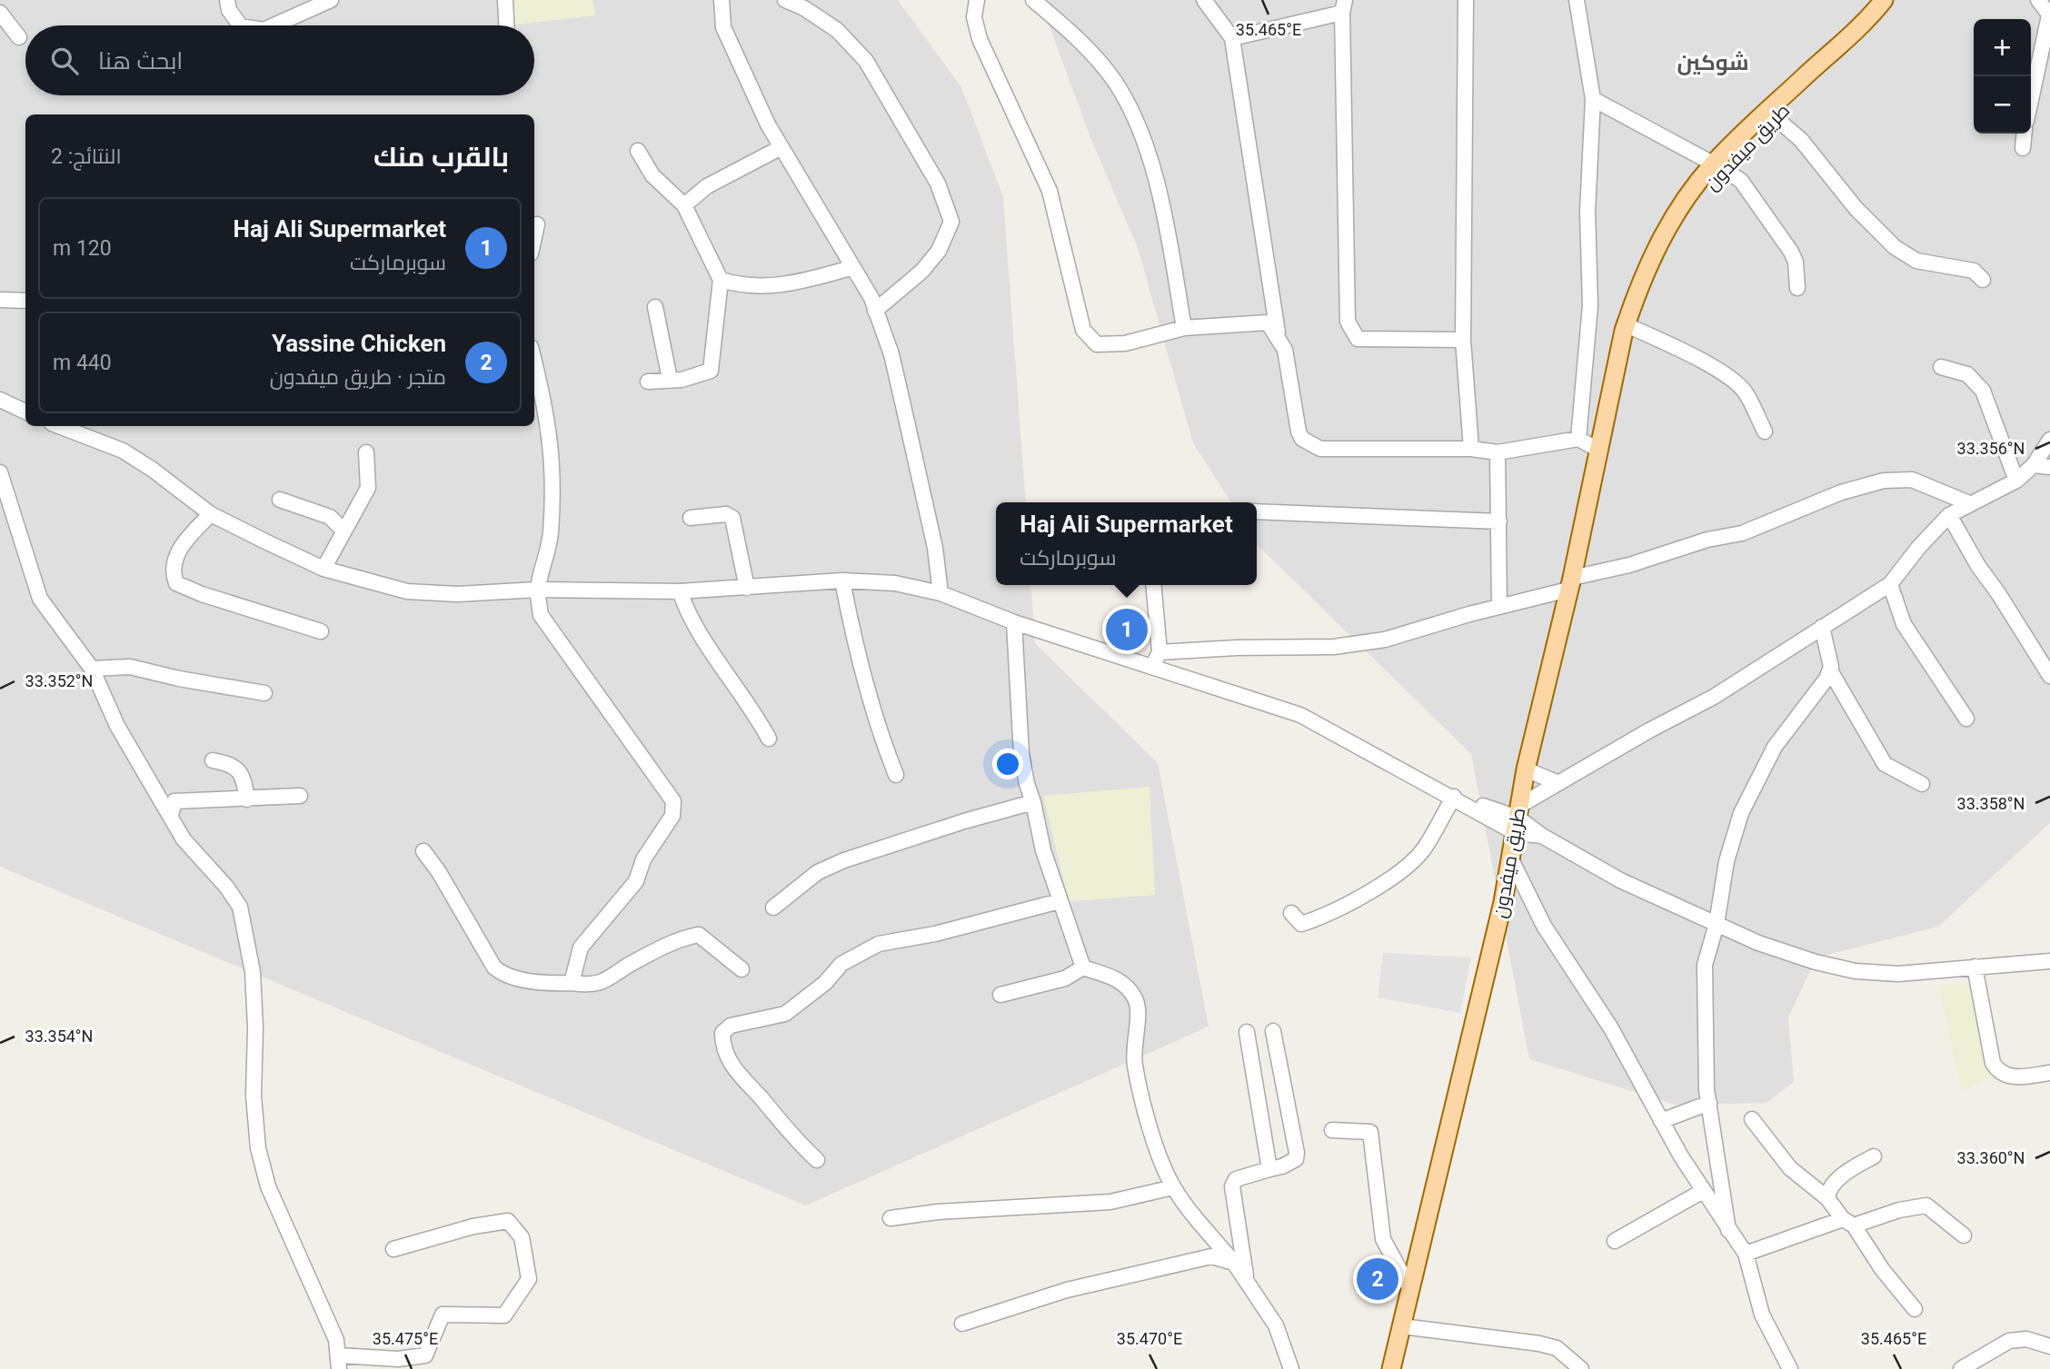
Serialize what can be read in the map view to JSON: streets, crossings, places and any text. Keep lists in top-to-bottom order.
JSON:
{
  "streets": {
    "main road": ["طريق ميفدون"]
  },
  "districts": ["شوكين"],
  "page": {
    "map_buttons": ["+", "−"],
    "search": "ابحث هنا",
    "heading": ["بالقرب منك", "النتائج: 2"],
    "list": [
      {
        "mark": "1",
        "name": "Haj Ali Supermarket",
        "note": "سوبرماركت",
        "value": "120 m"
      },
      {
        "mark": "2",
        "name": "Yassine Chicken",
        "note": "متجر · طريق ميفدون",
        "value": "440 m"
      }
    ],
    "popup": ["Haj Ali Supermarket", "سوبرماركت"],
    "pins": ["1", "2"]
  },
  "coordinates": [
    "35.465°E",
    "33.356°N",
    "33.352°N",
    "33.358°N",
    "33.354°N",
    "33.360°N",
    "35.475°E",
    "35.470°E"
  ]
}
